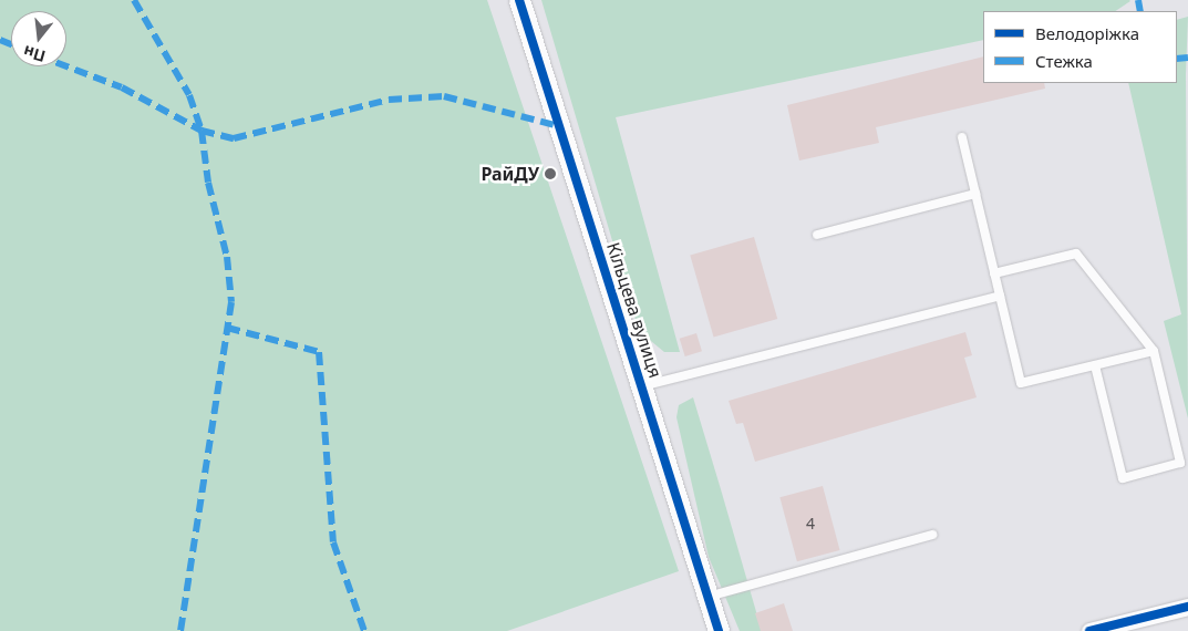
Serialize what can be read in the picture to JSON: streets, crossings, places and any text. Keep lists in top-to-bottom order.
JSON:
{
  "streets": {
    "street": ["Кільцева вулиця"]
  },
  "places": ["РайДУ"],
  "house_numbers": ["4"],
  "legend": ["Велодоріжка", "Стежка"],
  "north": "bottom"
}
